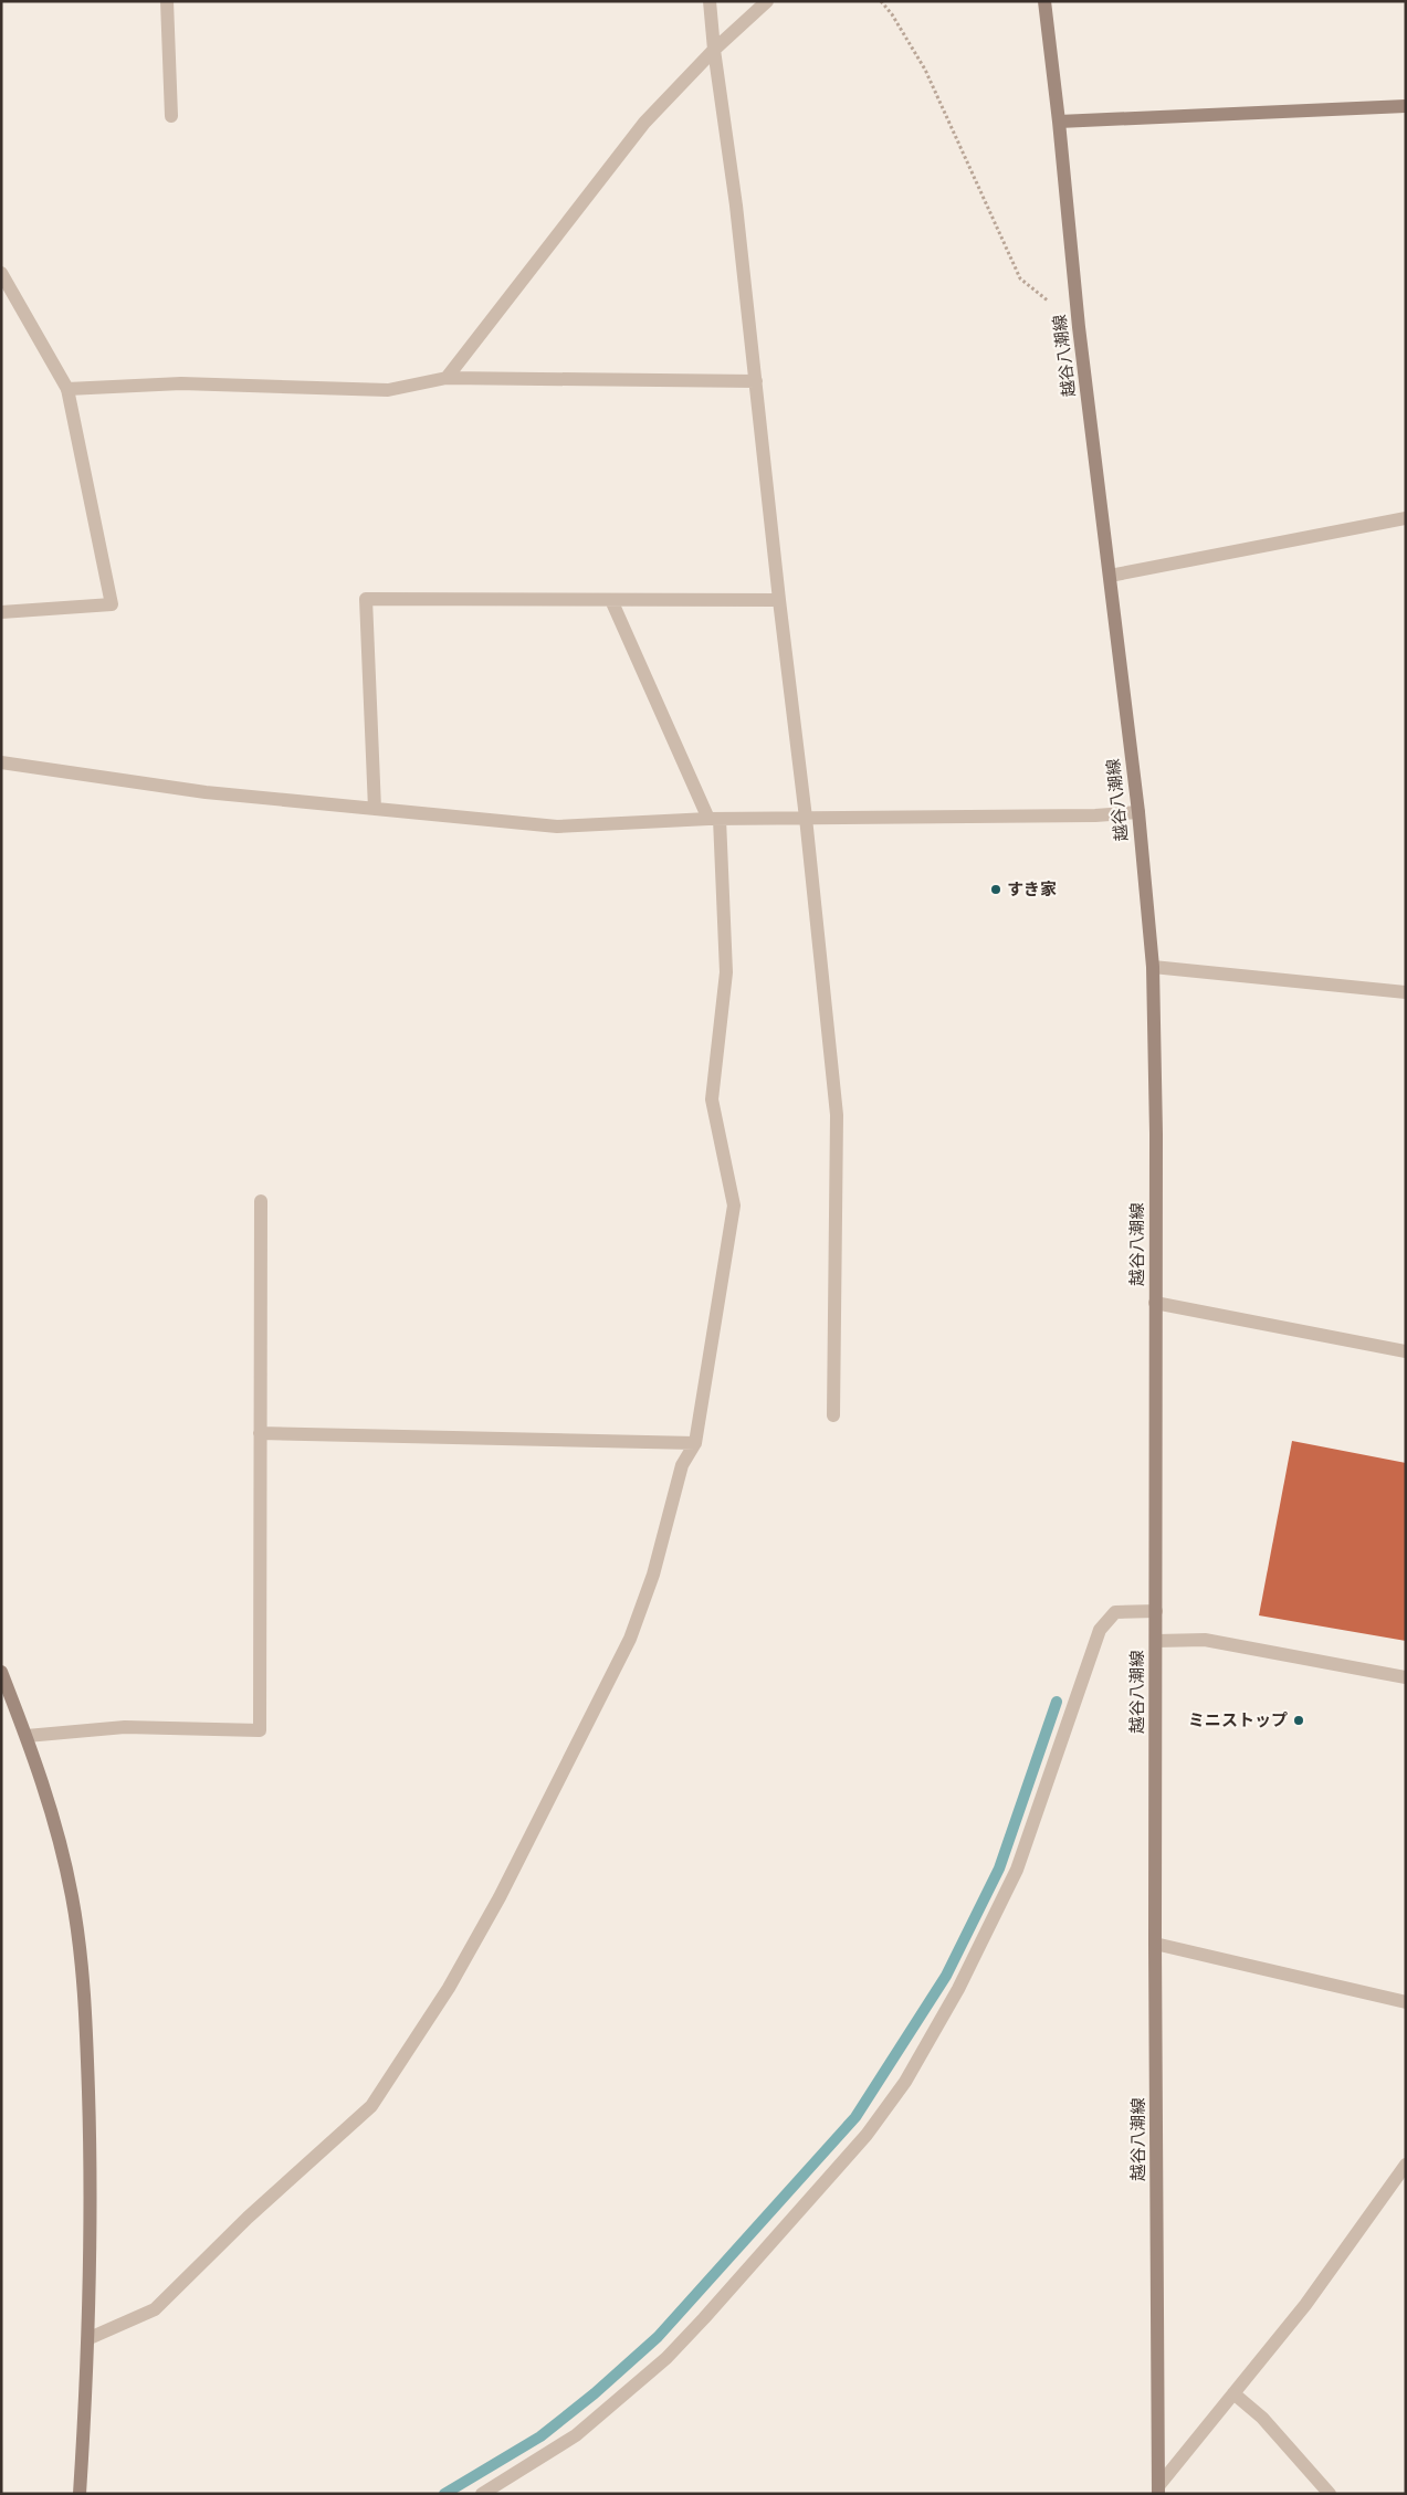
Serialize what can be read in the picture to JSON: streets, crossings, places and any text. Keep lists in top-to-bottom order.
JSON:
{
  "streets": {
    "main road": ["越谷八潮線"]
  },
  "places": ["すき家", "ミニストップ"]
}
